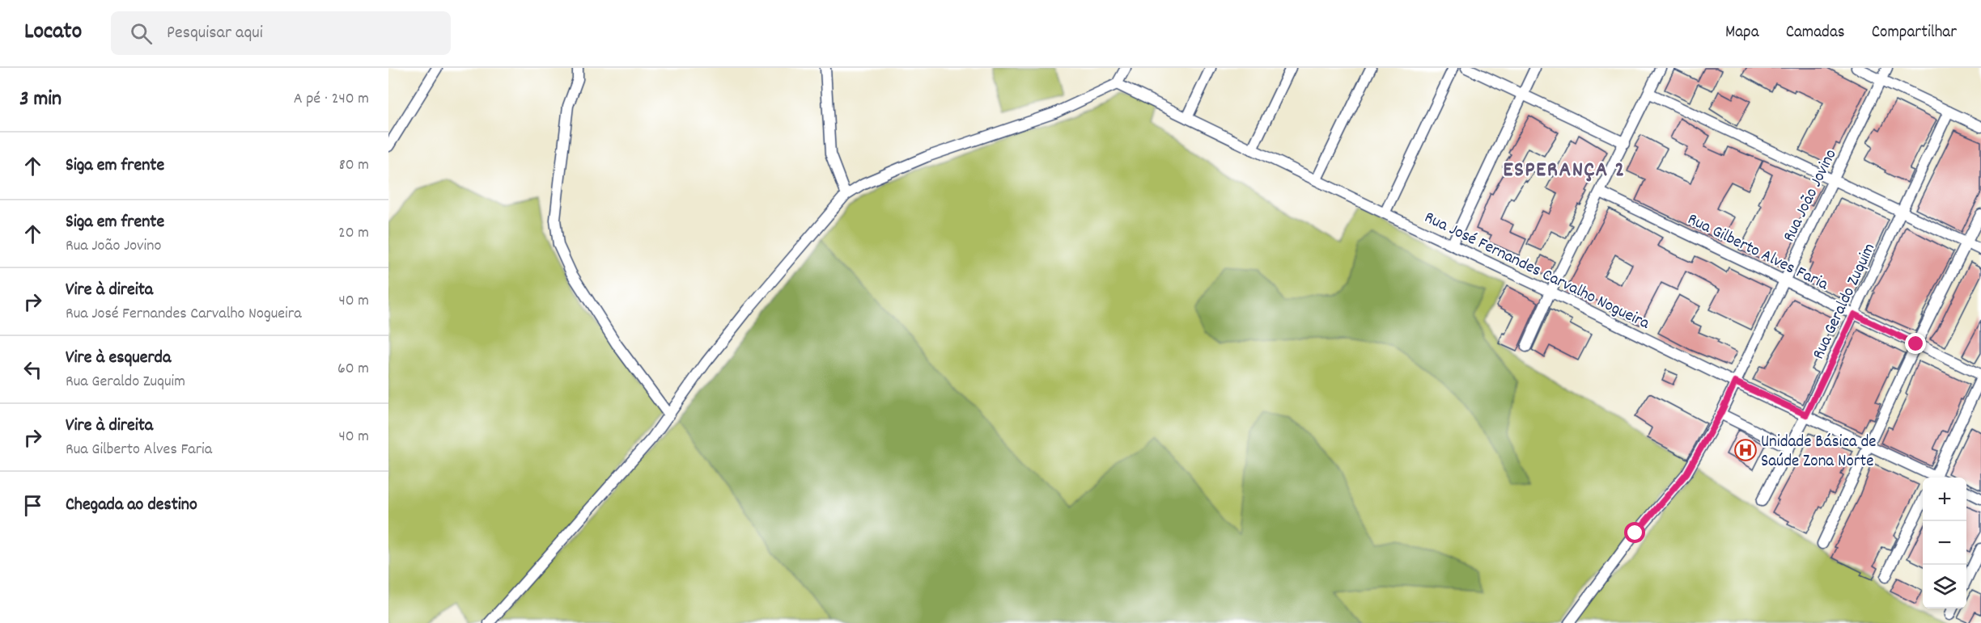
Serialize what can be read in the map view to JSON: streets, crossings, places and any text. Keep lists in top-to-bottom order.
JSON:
{
  "streets": {
    "street": [
      "Rua João Jovino",
      "Rua Gilberto Alves Faria",
      "Rua José Fernandes Carvalho Nogueira",
      "Rua Geraldo Zuquim"
    ]
  },
  "crossings": [
    ["Rua João Jovino", "Rua Gilberto Alves Faria"],
    ["Rua João Jovino", "Rua José Fernandes Carvalho Nogueira"],
    ["Rua Gilberto Alves Faria", "Rua Geraldo Zuquim"],
    ["Rua José Fernandes Carvalho Nogueira", "Rua Geraldo Zuquim"]
  ],
  "districts": ["ESPERANÇA 2"],
  "places": {
    "hospital": ["Unidade Básica de Saúde Zona Norte"]
  },
  "page": {
    "header": "Locato",
    "search": "Pesquisar aqui",
    "nav": ["Mapa", "Camadas", "Compartilhar"],
    "heading": ["3 min", "A pé · 240 m"],
    "list": [
      ["Siga em frente", "80 m"],
      ["Siga em frente", "Rua João Jovino", "20 m"],
      ["Vire à direita", "Rua José Fernandes Carvalho Nogueira", "40 m"],
      ["Vire à esquerda", "Rua Geraldo Zuquim", "60 m"],
      ["Vire à direita", "Rua Gilberto Alves Faria", "40 m"],
      "Chegada ao destino"
    ],
    "map_buttons": ["+", "−"]
  }
}
